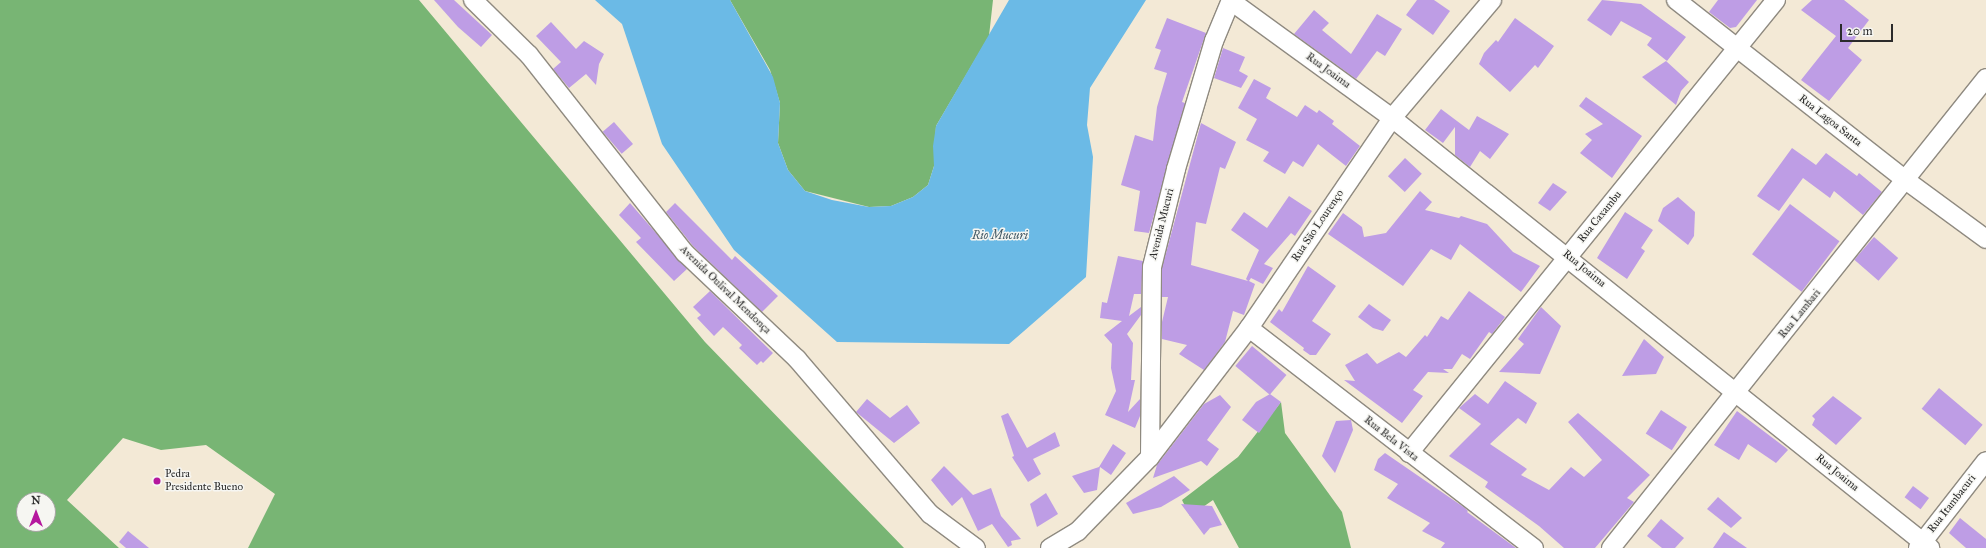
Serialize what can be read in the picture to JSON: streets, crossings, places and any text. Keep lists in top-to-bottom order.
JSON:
{
  "streets": {
    "street": [
      "Rua Joaima",
      "Rua Lagoa Santa",
      "Rua Caxambu",
      "Avenida Mucuri",
      "Rua São Lourenço",
      "Avenida Oulival Mendonça",
      "Rua Lambari",
      "Rua Bela Vista",
      "Rua Itambacuri"
    ]
  },
  "crossings": [
    ["Rua Joaima", "Rua Caxambu"],
    ["Rua Joaima", "Avenida Mucuri"],
    ["Rua Joaima", "Rua São Lourenço"],
    ["Rua Joaima", "Rua Lambari"],
    ["Rua Joaima", "Rua Itambacuri"],
    ["Rua Lagoa Santa", "Rua Caxambu"],
    ["Rua Lagoa Santa", "Rua Lambari"],
    ["Rua Caxambu", "Rua Bela Vista"],
    ["Avenida Mucuri", "Rua São Lourenço"],
    ["Rua São Lourenço", "Rua Bela Vista"]
  ],
  "water": ["Rio Mucuri"],
  "places": ["Pedra Presidente Bueno"],
  "scale_bar": "20 m",
  "north": "top"
}
